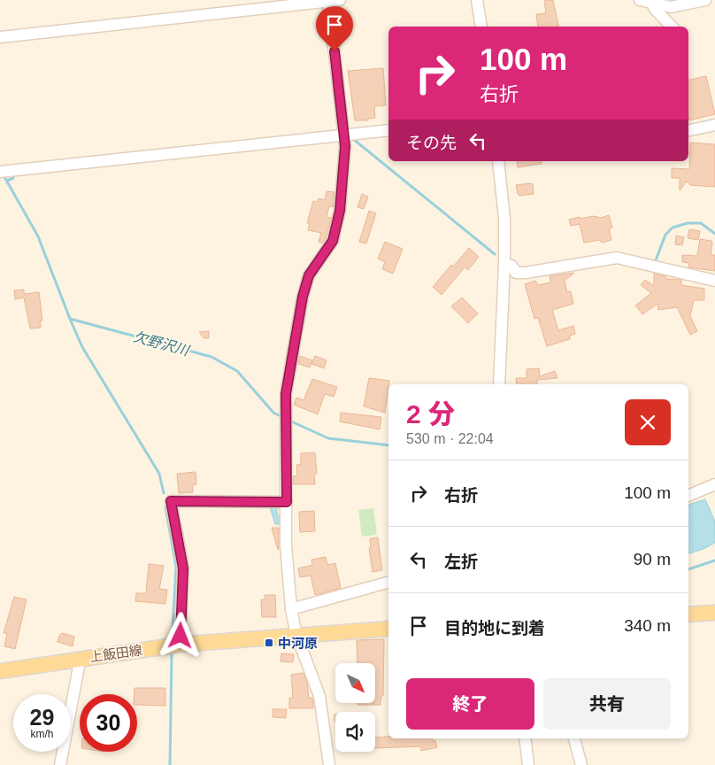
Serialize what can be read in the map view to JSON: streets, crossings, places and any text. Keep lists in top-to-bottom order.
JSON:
{
  "streets": {
    "main road": ["上飯田線"]
  },
  "water": ["欠野沢川"],
  "places": {
    "transit": ["中河原"]
  },
  "north": "bottom right",
  "page": {
    "turn": ["100 m", "右折"],
    "then": "その先",
    "heading": ["2 分", "530 m · 22:04"],
    "list": [
      {
        "name": "右折",
        "value": "100 m"
      },
      {
        "name": "左折",
        "value": "90 m"
      },
      {
        "name": "目的地に到着",
        "value": "340 m"
      }
    ],
    "buttons": ["終了", "共有"],
    "speed": "29 km/h",
    "limit": "30"
  }
}
